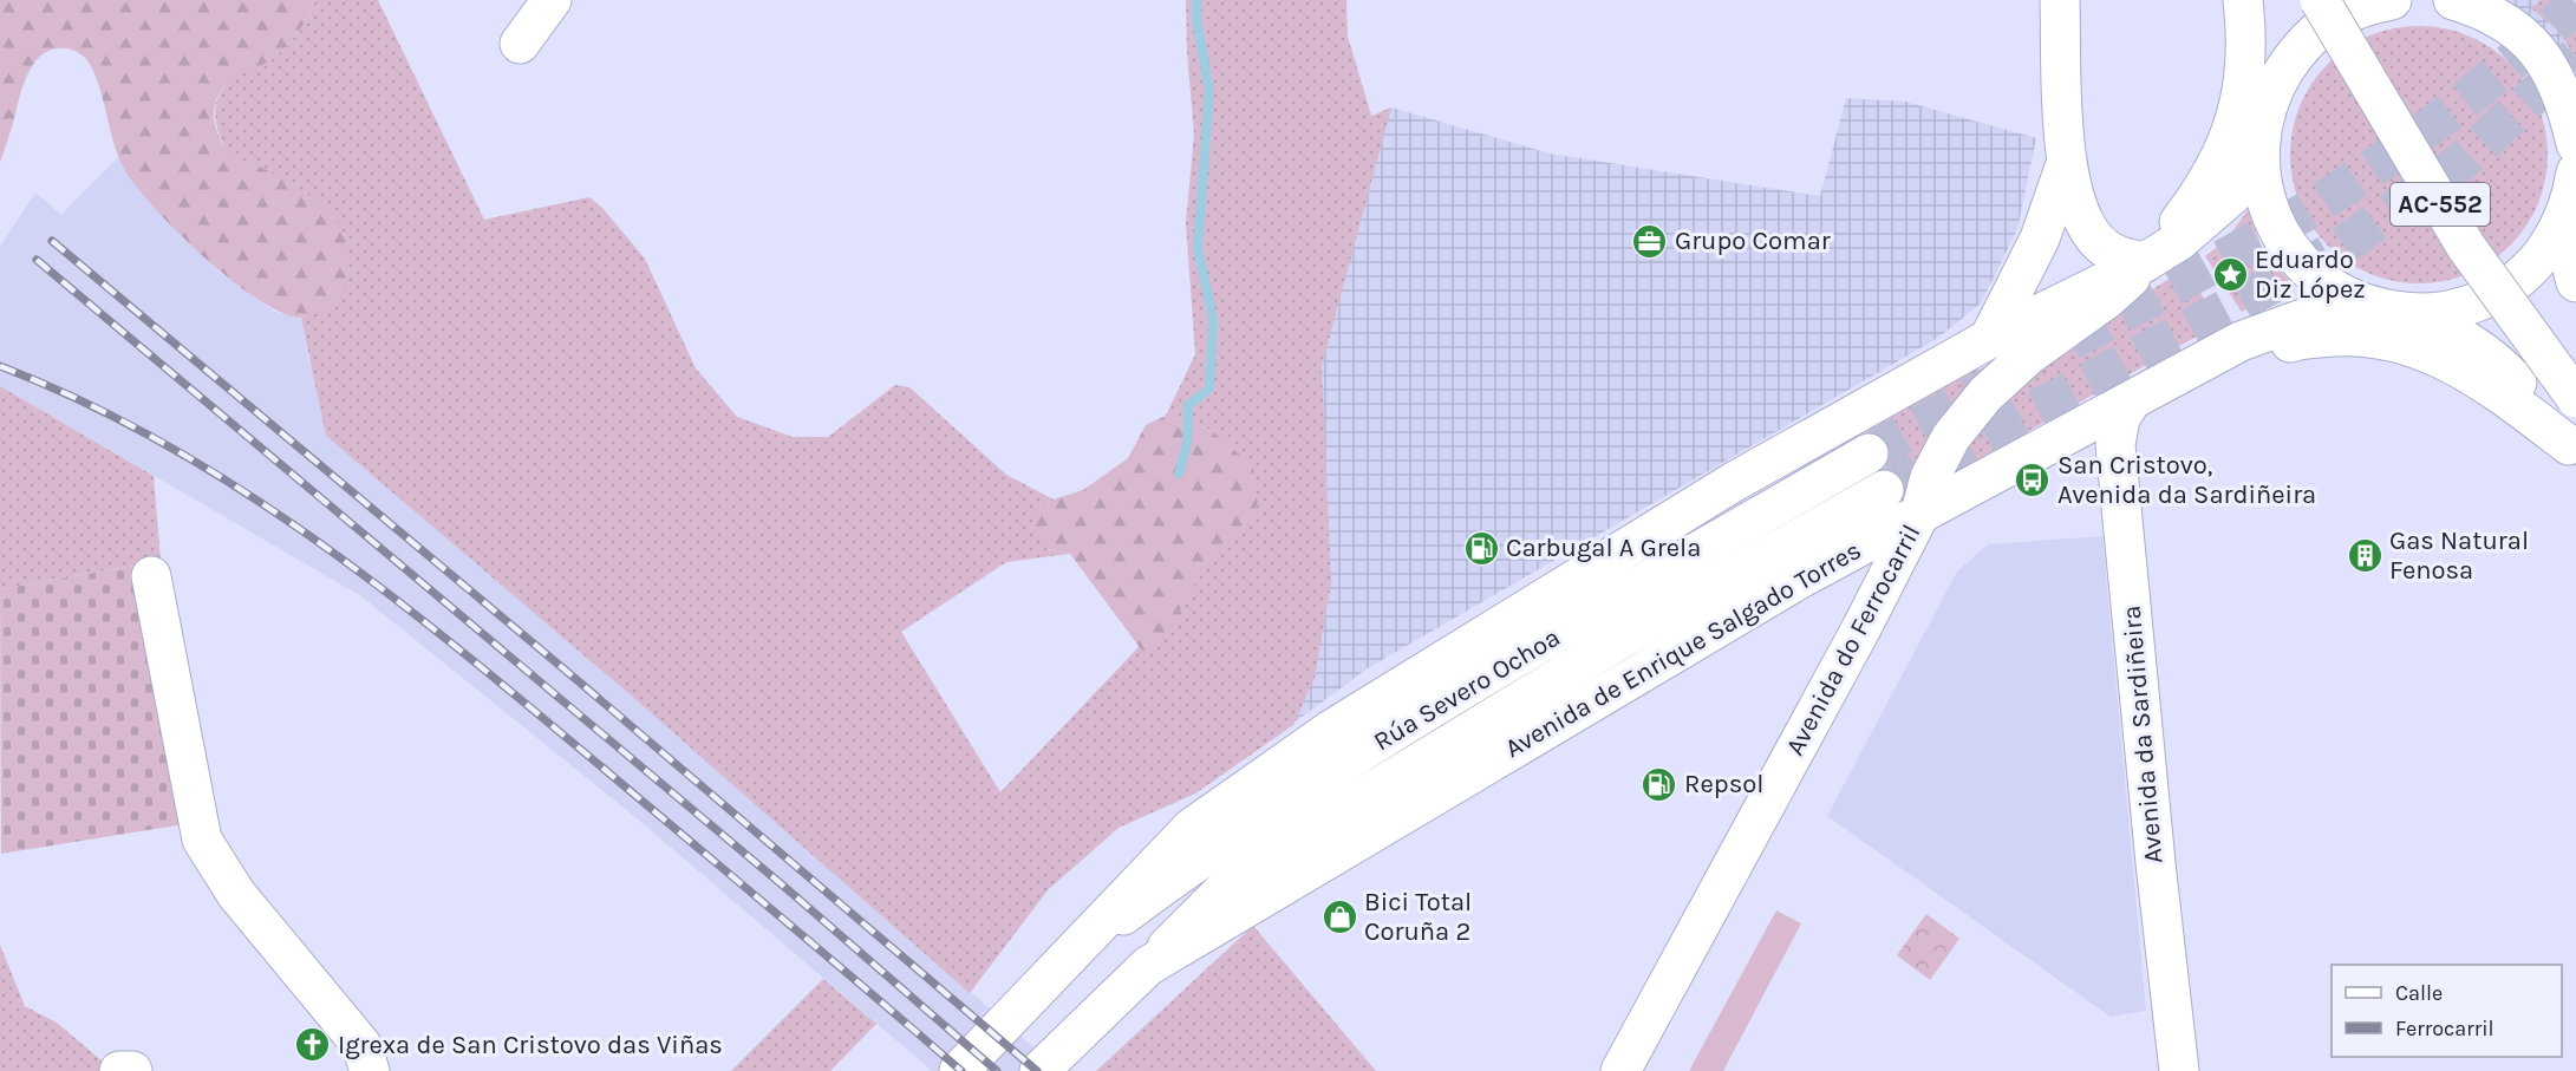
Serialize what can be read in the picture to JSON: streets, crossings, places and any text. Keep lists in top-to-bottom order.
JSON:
{
  "streets": {
    "main road": [
      "AC-552",
      "Avenida do Ferrocarril",
      "Avenida de Enrique Salgado Torres",
      "Rúa Severo Ochoa",
      "Avenida da Sardiñeira"
    ]
  },
  "crossings": [
    ["Avenida do Ferrocarril", "Avenida de Enrique Salgado Torres"],
    ["Avenida de Enrique Salgado Torres", "Rúa Severo Ochoa"],
    ["Avenida de Enrique Salgado Torres", "Avenida da Sardiñeira"]
  ],
  "places": {
    "office": ["Grupo Comar"],
    "place": ["Eduardo Diz López"],
    "bus stop": ["San Cristovo, Avenida da Sardiñeira"],
    "fuel station": ["Carbugal A Grela", "Repsol"],
    "building": ["Gas Natural Fenosa"],
    "shop": ["Bici Total Coruña 2"],
    "church": ["Igrexa de San Cristovo das Viñas"]
  },
  "legend": ["Calle", "Ferrocarril"]
}
